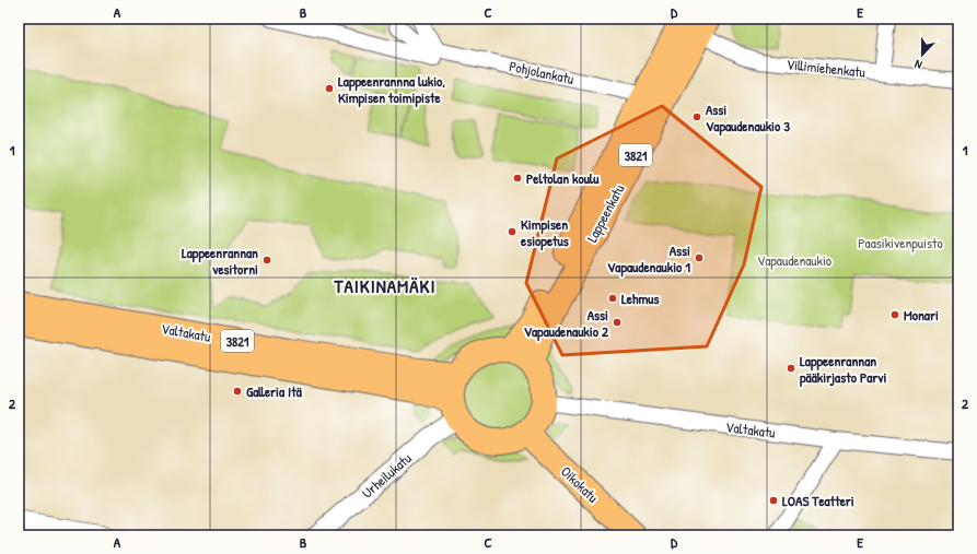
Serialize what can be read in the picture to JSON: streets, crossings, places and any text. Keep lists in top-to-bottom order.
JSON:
{
  "streets": {
    "main road": [
      "3821",
      "Lappeenkatu",
      "Valtakatu",
      "Oikokatu"
    ],
    "street": ["Villimiehenkatu", "Pohjolankatu", "Urheilukatu"]
  },
  "crossings": [
    ["Villimiehenkatu", "Lappeenkatu"],
    ["Pohjolankatu", "Lappeenkatu"],
    ["Lappeenkatu", "Valtakatu"],
    ["Lappeenkatu", "Urheilukatu"],
    ["Lappeenkatu", "Oikokatu"],
    ["Valtakatu", "Urheilukatu"],
    ["Valtakatu", "Oikokatu"],
    ["Urheilukatu", "Oikokatu"]
  ],
  "districts": ["TAIKINAMÄKI"],
  "parks": ["Paasikivenpuisto", "Vapaudenaukio"],
  "places": [
    "Lappeenrannna lukio, Kimpisen toimipiste",
    "Assi Vapaudenaukio 3",
    "Peltolan koulu",
    "Kimpisen esiopetus",
    "Assi Vapaudenaukio 1",
    "Lappeenrannan vesitorni",
    "Lehmus",
    "Monari",
    "Assi Vapaudenaukio 2",
    "Lappeenrannan pääkirjasto Parvi",
    "Galleria Itä",
    "LOAS Teatteri"
  ],
  "north": "bottom",
  "grid": {
    "columns": [
      "A",
      "B",
      "C",
      "D",
      "E"
    ],
    "rows": ["1", "2"]
  }
}
